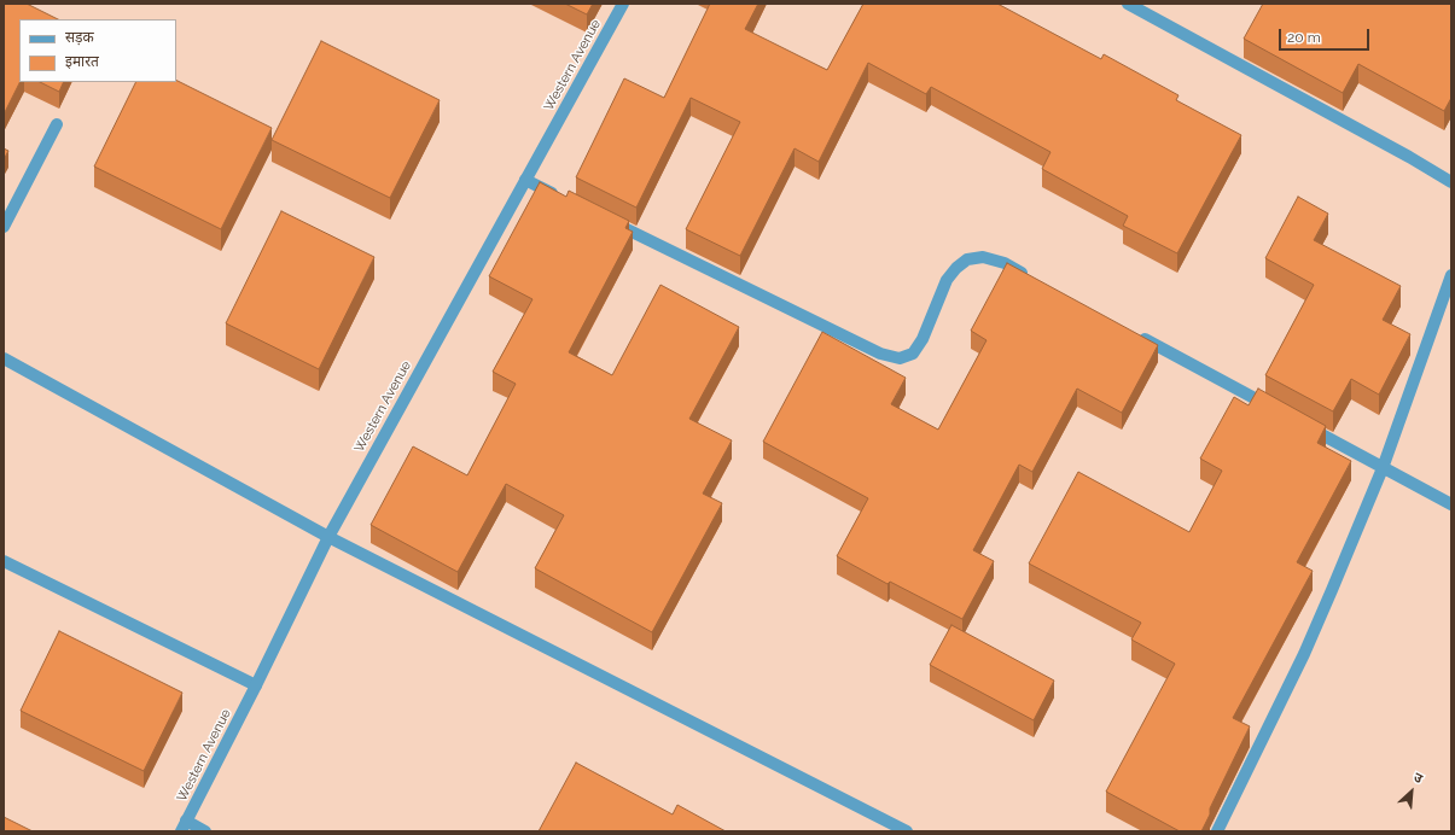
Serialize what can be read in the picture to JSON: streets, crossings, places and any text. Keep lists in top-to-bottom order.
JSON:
{
  "streets": {
    "street": ["Western Avenue"]
  },
  "legend": ["सड़क", "इमारत"],
  "scale_bar": "20 m",
  "north": "top right"
}
